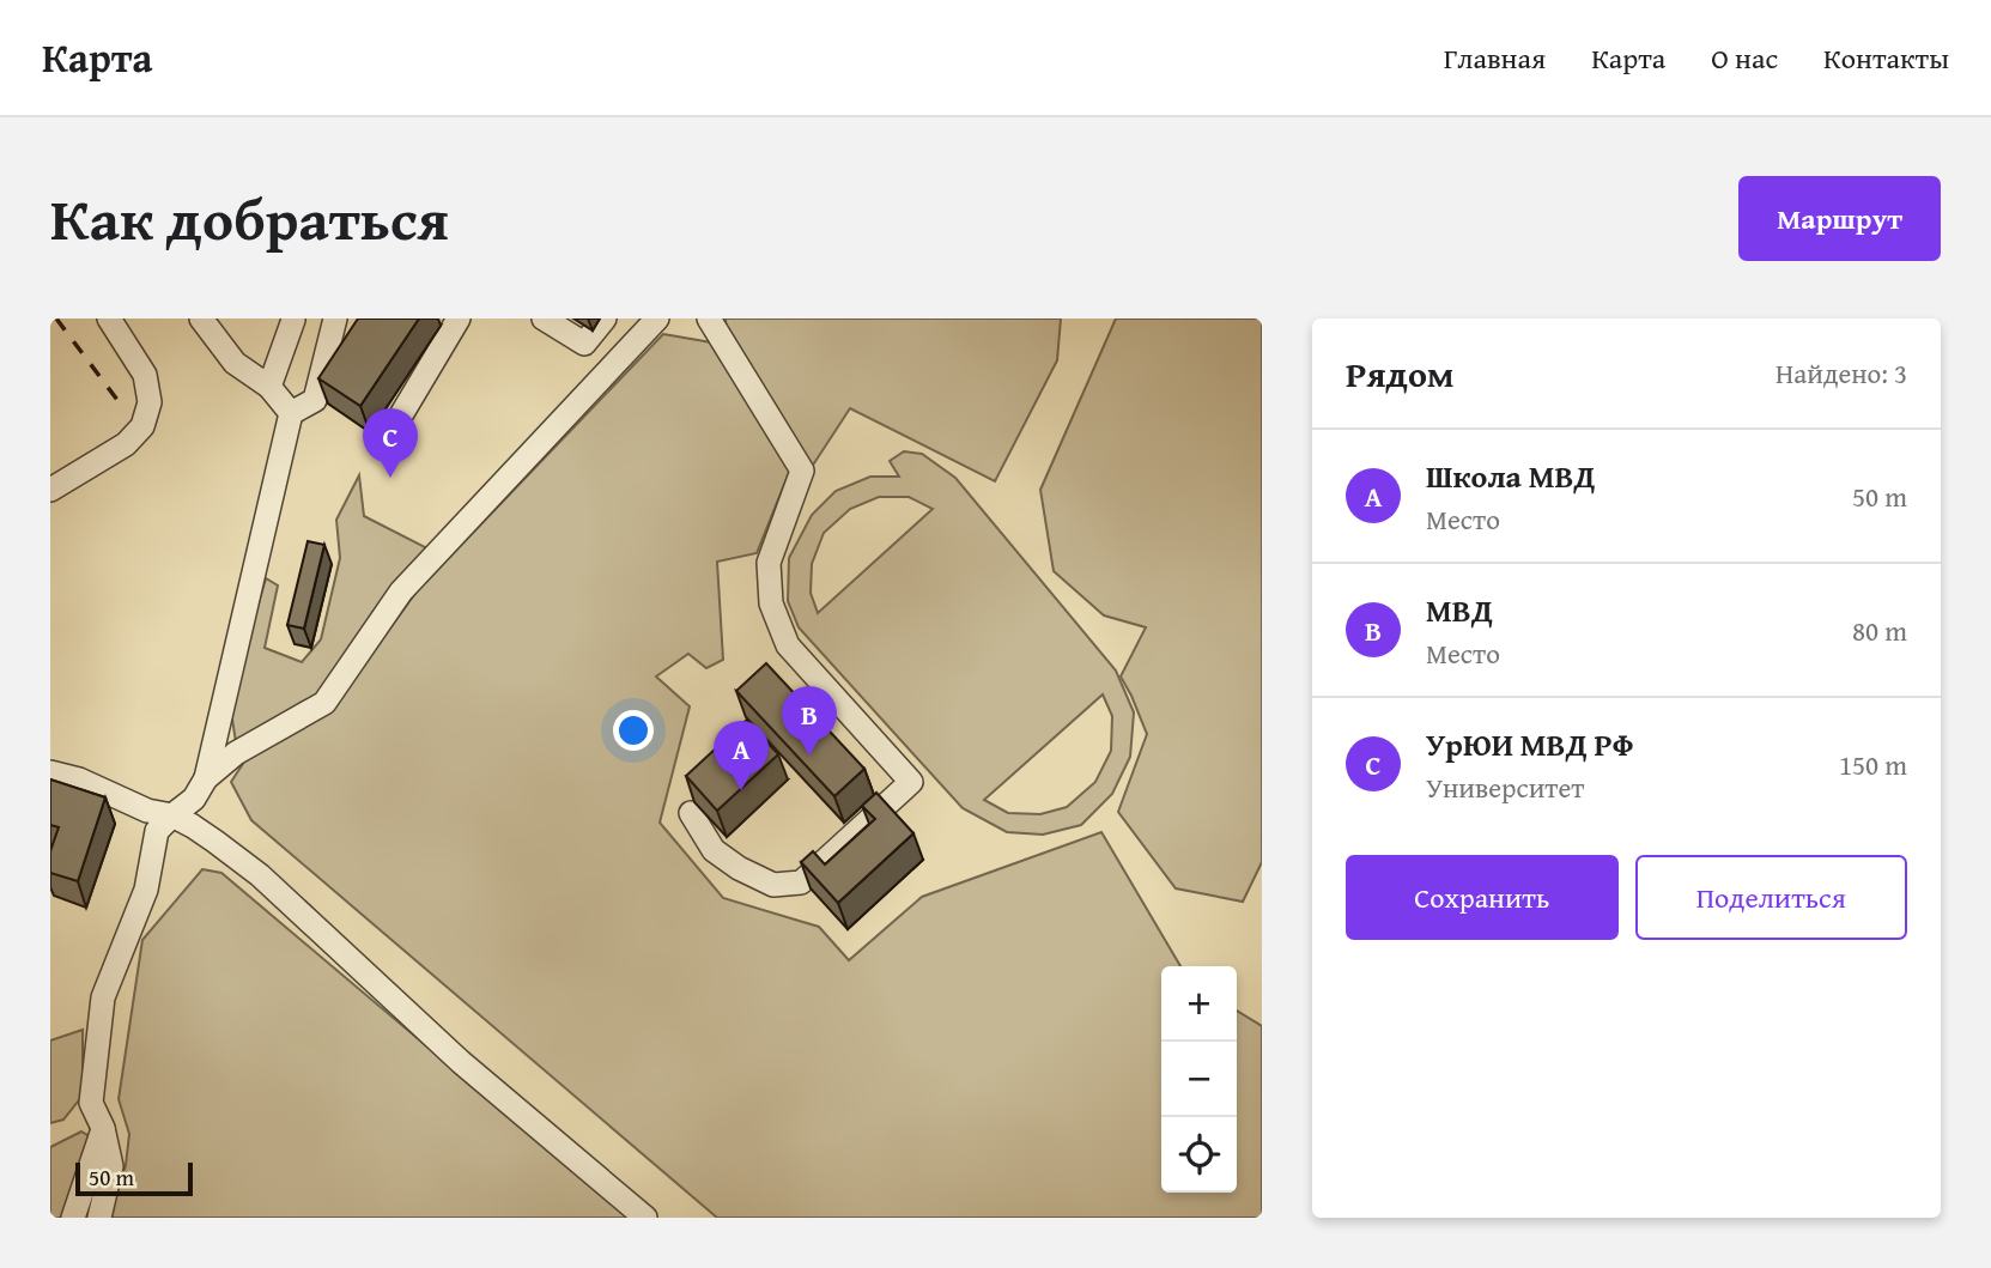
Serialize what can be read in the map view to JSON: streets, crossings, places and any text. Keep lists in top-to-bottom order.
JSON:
{
  "scale_bar": "50 m",
  "page": {
    "header": "Карта",
    "nav": [
      "Главная",
      "Карта",
      "О нас",
      "Контакты"
    ],
    "title": "Как добраться",
    "buttons": [
      "Маршрут",
      ["Сохранить", "Поделиться"]
    ],
    "heading": ["Рядом", "Найдено: 3"],
    "pins": ["C", "B", "A"],
    "list": [
      {
        "mark": "A",
        "name": "Школа МВД",
        "note": "Место",
        "value": "50 m"
      },
      {
        "mark": "B",
        "name": "МВД",
        "note": "Место",
        "value": "80 m"
      },
      {
        "mark": "C",
        "name": "УрЮИ МВД РФ",
        "note": "Университет",
        "value": "150 m"
      }
    ],
    "map_buttons": ["+", "−"],
    "scale": "50 m"
  }
}
